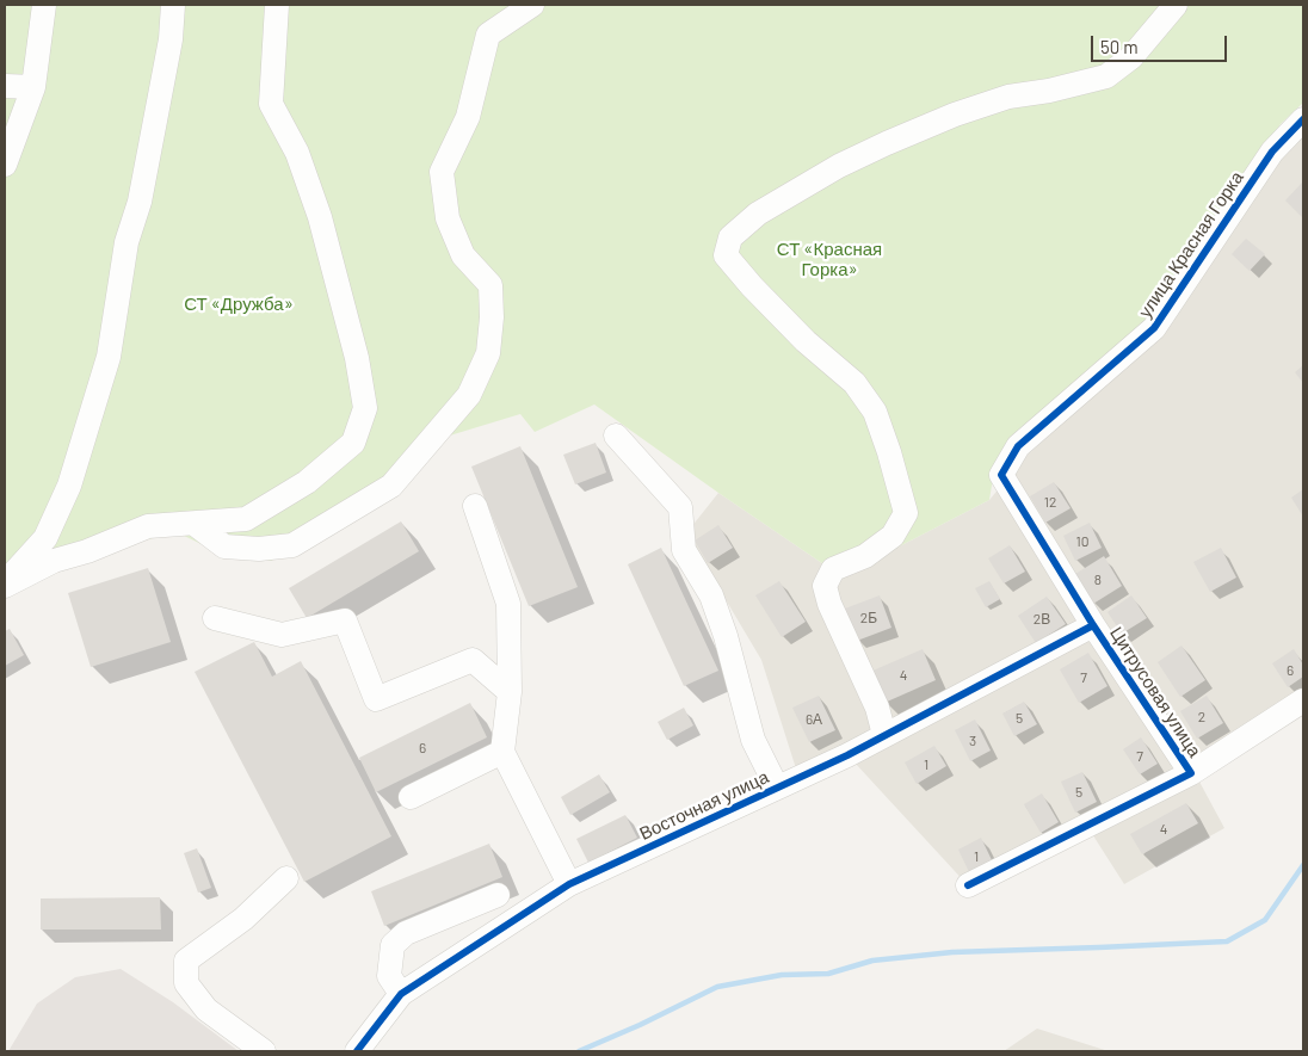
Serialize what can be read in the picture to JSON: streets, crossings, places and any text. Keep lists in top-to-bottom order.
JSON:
{
  "streets": {
    "street": ["улица Красная Горка", "Цитрусовая улица", "Восточная улица"]
  },
  "crossings": [
    ["улица Красная Горка", "Цитрусовая улица"],
    ["Цитрусовая улица", "Восточная улица"]
  ],
  "parks": ["СТ «Красная Горка»", "СТ «Дружба»"],
  "house_numbers": [
    "12",
    "10",
    "8",
    "2Б",
    "2В",
    "6",
    "4",
    "7",
    "2",
    "5",
    "6А",
    "3",
    "6",
    "7",
    "1",
    "5",
    "4",
    "1"
  ],
  "scale_bar": "50 m"
}
